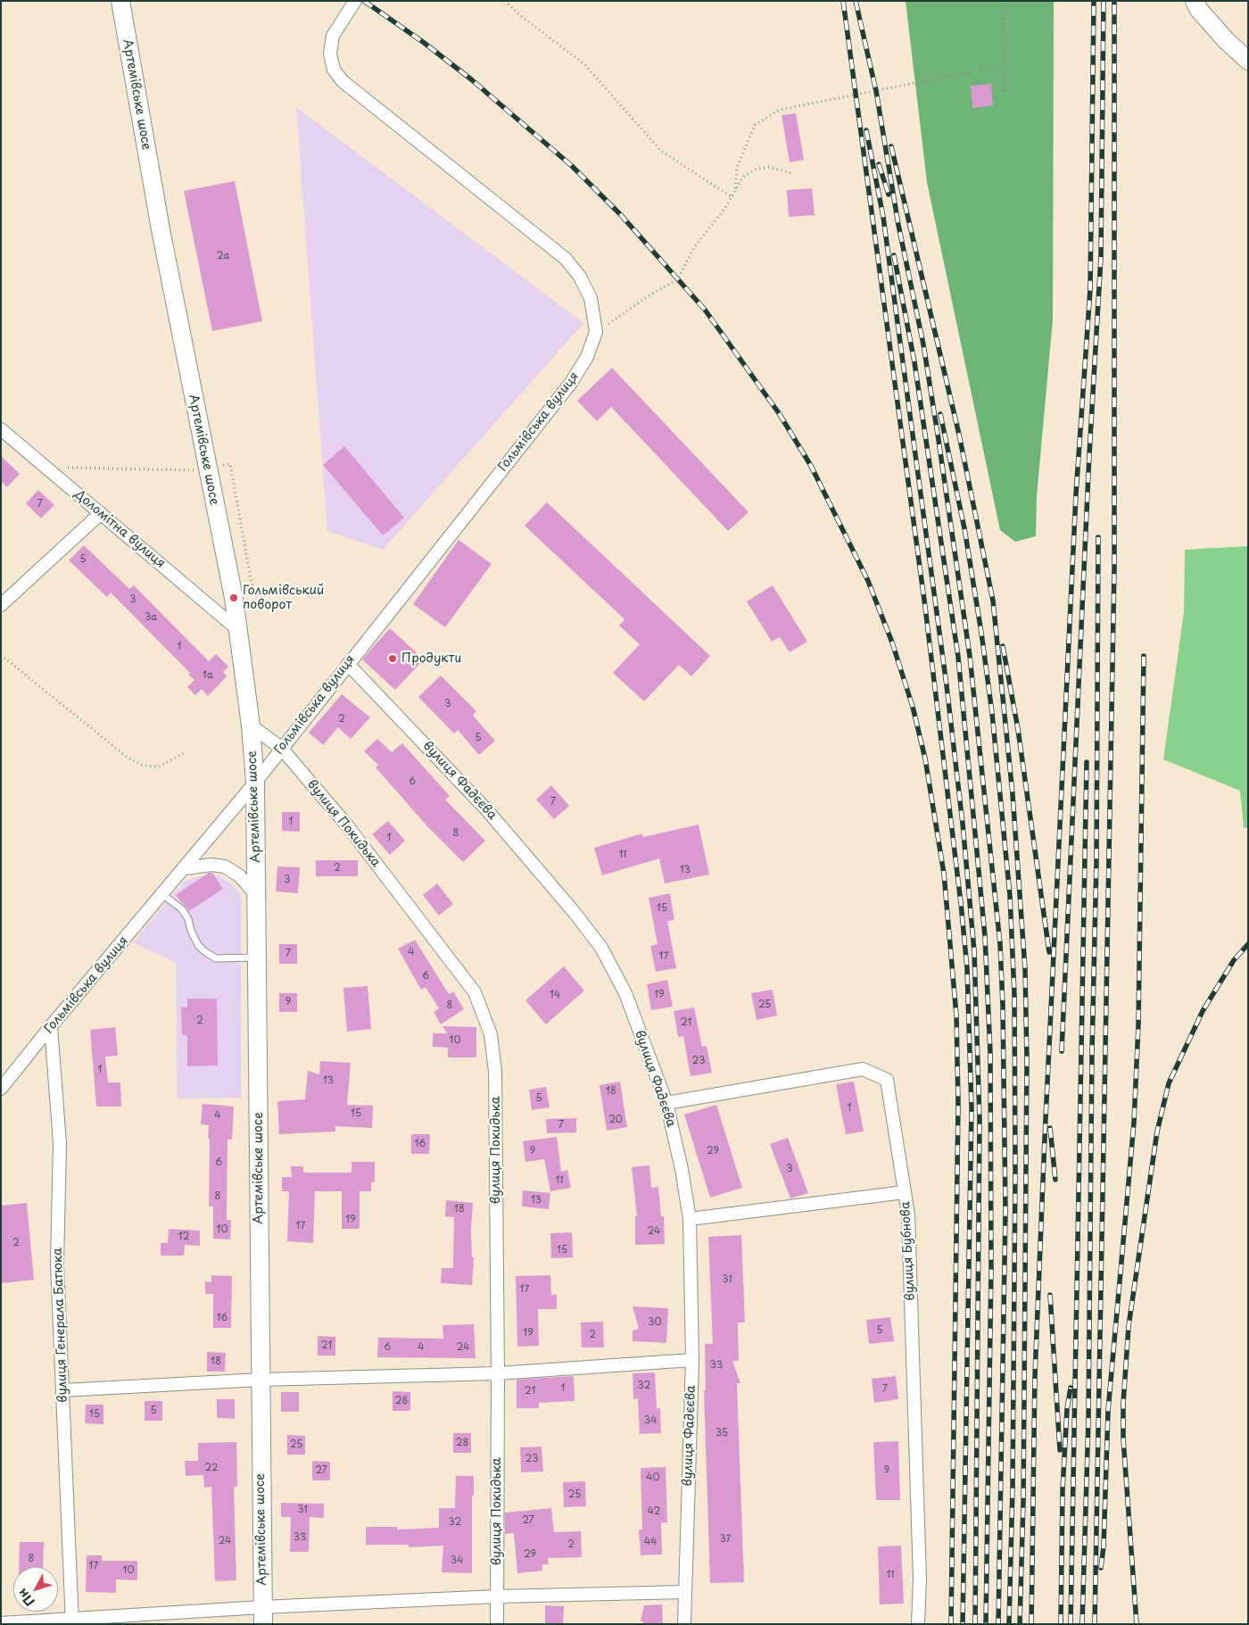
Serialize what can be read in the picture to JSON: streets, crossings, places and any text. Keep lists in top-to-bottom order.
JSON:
{
  "streets": {
    "main road": ["Артемівське шосе"],
    "street": [
      "Гольмівська вулиця",
      "Доломітна вулиця",
      "вулиця Фадєєва",
      "вулиця Покидька",
      "вулиця Бубнова",
      "вулиця Генерала Батюка"
    ]
  },
  "crossings": [
    ["Артемівське шосе", "Гольмівська вулиця"],
    ["Артемівське шосе", "Доломітна вулиця"],
    ["Артемівське шосе", "вулиця Покидька"],
    ["Гольмівська вулиця", "вулиця Фадєєва"],
    ["Гольмівська вулиця", "вулиця Покидька"],
    ["Гольмівська вулиця", "вулиця Генерала Батюка"],
    ["вулиця Фадєєва", "вулиця Бубнова"]
  ],
  "places": ["Гольмівський поворот", "Продукти"],
  "house_numbers": [
    "2а",
    "7",
    "5",
    "3",
    "3а",
    "1",
    "1а",
    "3",
    "2",
    "5",
    "6",
    "7",
    "1",
    "8",
    "1",
    "11",
    "2",
    "13",
    "3",
    "15",
    "4",
    "7",
    "17",
    "6",
    "14",
    "19",
    "9",
    "25",
    "8",
    "2",
    "21",
    "10",
    "23",
    "1",
    "13",
    "18",
    "5",
    "1",
    "15",
    "4",
    "20",
    "7",
    "16",
    "9",
    "29",
    "6",
    "3",
    "11",
    "8",
    "13",
    "18",
    "19",
    "17",
    "10",
    "24",
    "12",
    "2",
    "15",
    "31",
    "17",
    "16",
    "30",
    "5",
    "19",
    "2",
    "21",
    "6",
    "4",
    "24",
    "18",
    "33",
    "32",
    "1",
    "7",
    "21",
    "28",
    "5",
    "15",
    "34",
    "35",
    "28",
    "25",
    "23",
    "22",
    "27",
    "9",
    "40",
    "25",
    "31",
    "42",
    "27",
    "32",
    "33",
    "37",
    "24",
    "44",
    "2",
    "29",
    "8",
    "34",
    "17",
    "10",
    "11"
  ],
  "north": "bottom left"
}
